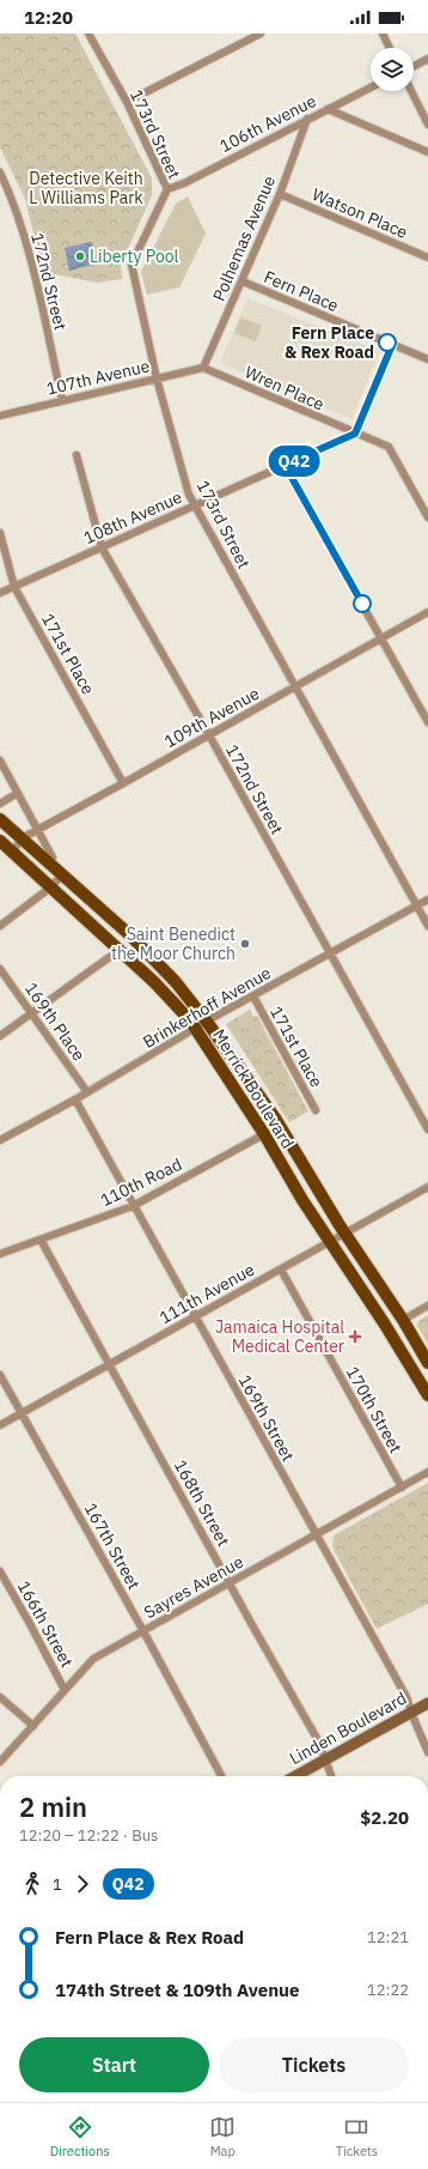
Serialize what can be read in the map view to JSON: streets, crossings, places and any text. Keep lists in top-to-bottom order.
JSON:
{
  "streets": {
    "main road": ["Merrick Boulevard", "Linden Boulevard"],
    "street": [
      "106th Avenue",
      "173rd Street",
      "Watson Place",
      "Polhemas Avenue",
      "172nd Street",
      "Fern Place",
      "107th Avenue",
      "Wren Place",
      "108th Avenue",
      "171st Place",
      "109th Avenue",
      "Brinkerhoff Avenue",
      "169th Place",
      "110th Road",
      "111th Avenue",
      "170th Street",
      "169th Street",
      "168th Street",
      "167th Street",
      "Sayres Avenue",
      "166th Street"
    ]
  },
  "crossings": [
    ["106th Avenue", "173rd Street"],
    ["106th Avenue", "Polhemas Avenue"],
    ["173rd Street", "107th Avenue"],
    ["173rd Street", "108th Avenue"],
    ["173rd Street", "109th Avenue"],
    ["173rd Street", "Brinkerhoff Avenue"],
    ["Watson Place", "Polhemas Avenue"],
    ["Polhemas Avenue", "Fern Place"],
    ["Polhemas Avenue", "107th Avenue"],
    ["Polhemas Avenue", "Wren Place"],
    ["172nd Street", "107th Avenue"],
    ["172nd Street", "108th Avenue"],
    ["172nd Street", "109th Avenue"],
    ["172nd Street", "Brinkerhoff Avenue"],
    ["107th Avenue", "Wren Place"],
    ["Wren Place", "108th Avenue"],
    ["108th Avenue", "171st Place"],
    ["171st Place", "109th Avenue"],
    ["171st Place", "Brinkerhoff Avenue"],
    ["109th Avenue", "Merrick Boulevard"],
    ["Brinkerhoff Avenue", "169th Place"],
    ["Brinkerhoff Avenue", "Merrick Boulevard"],
    ["Brinkerhoff Avenue", "169th Street"],
    ["Merrick Boulevard", "110th Road"],
    ["Merrick Boulevard", "111th Avenue"],
    ["110th Road", "169th Street"],
    ["110th Road", "168th Street"],
    ["111th Avenue", "170th Street"],
    ["111th Avenue", "169th Street"],
    ["111th Avenue", "168th Street"],
    ["111th Avenue", "167th Street"],
    ["170th Street", "Sayres Avenue"],
    ["169th Street", "Sayres Avenue"],
    ["169th Street", "Linden Boulevard"],
    ["168th Street", "Sayres Avenue"],
    ["168th Street", "Linden Boulevard"],
    ["167th Street", "Sayres Avenue"],
    ["Sayres Avenue", "166th Street"]
  ],
  "parks": ["Detective Keith L Williams Park"],
  "places": {
    "other": ["Liberty Pool", "Fern Place & Rex Road", "Saint Benedict the Moor Church"],
    "health": ["Jamaica Hospital Medical Center"]
  },
  "lines": ["bus line Q42"],
  "page": {
    "status": "12:20",
    "on_map": "Q42",
    "heading": ["2 min", "12:20 – 12:22 · Bus", "$2.20"],
    "legs": ["1", "Q42"],
    "list": [
      {
        "name": "Fern Place & Rex Road",
        "value": "12:21"
      },
      {
        "name": "174th Street & 109th Avenue",
        "value": "12:22"
      }
    ],
    "buttons": ["Start", "Tickets"],
    "tabs": ["Directions", "Map", "Tickets"]
  }
}
